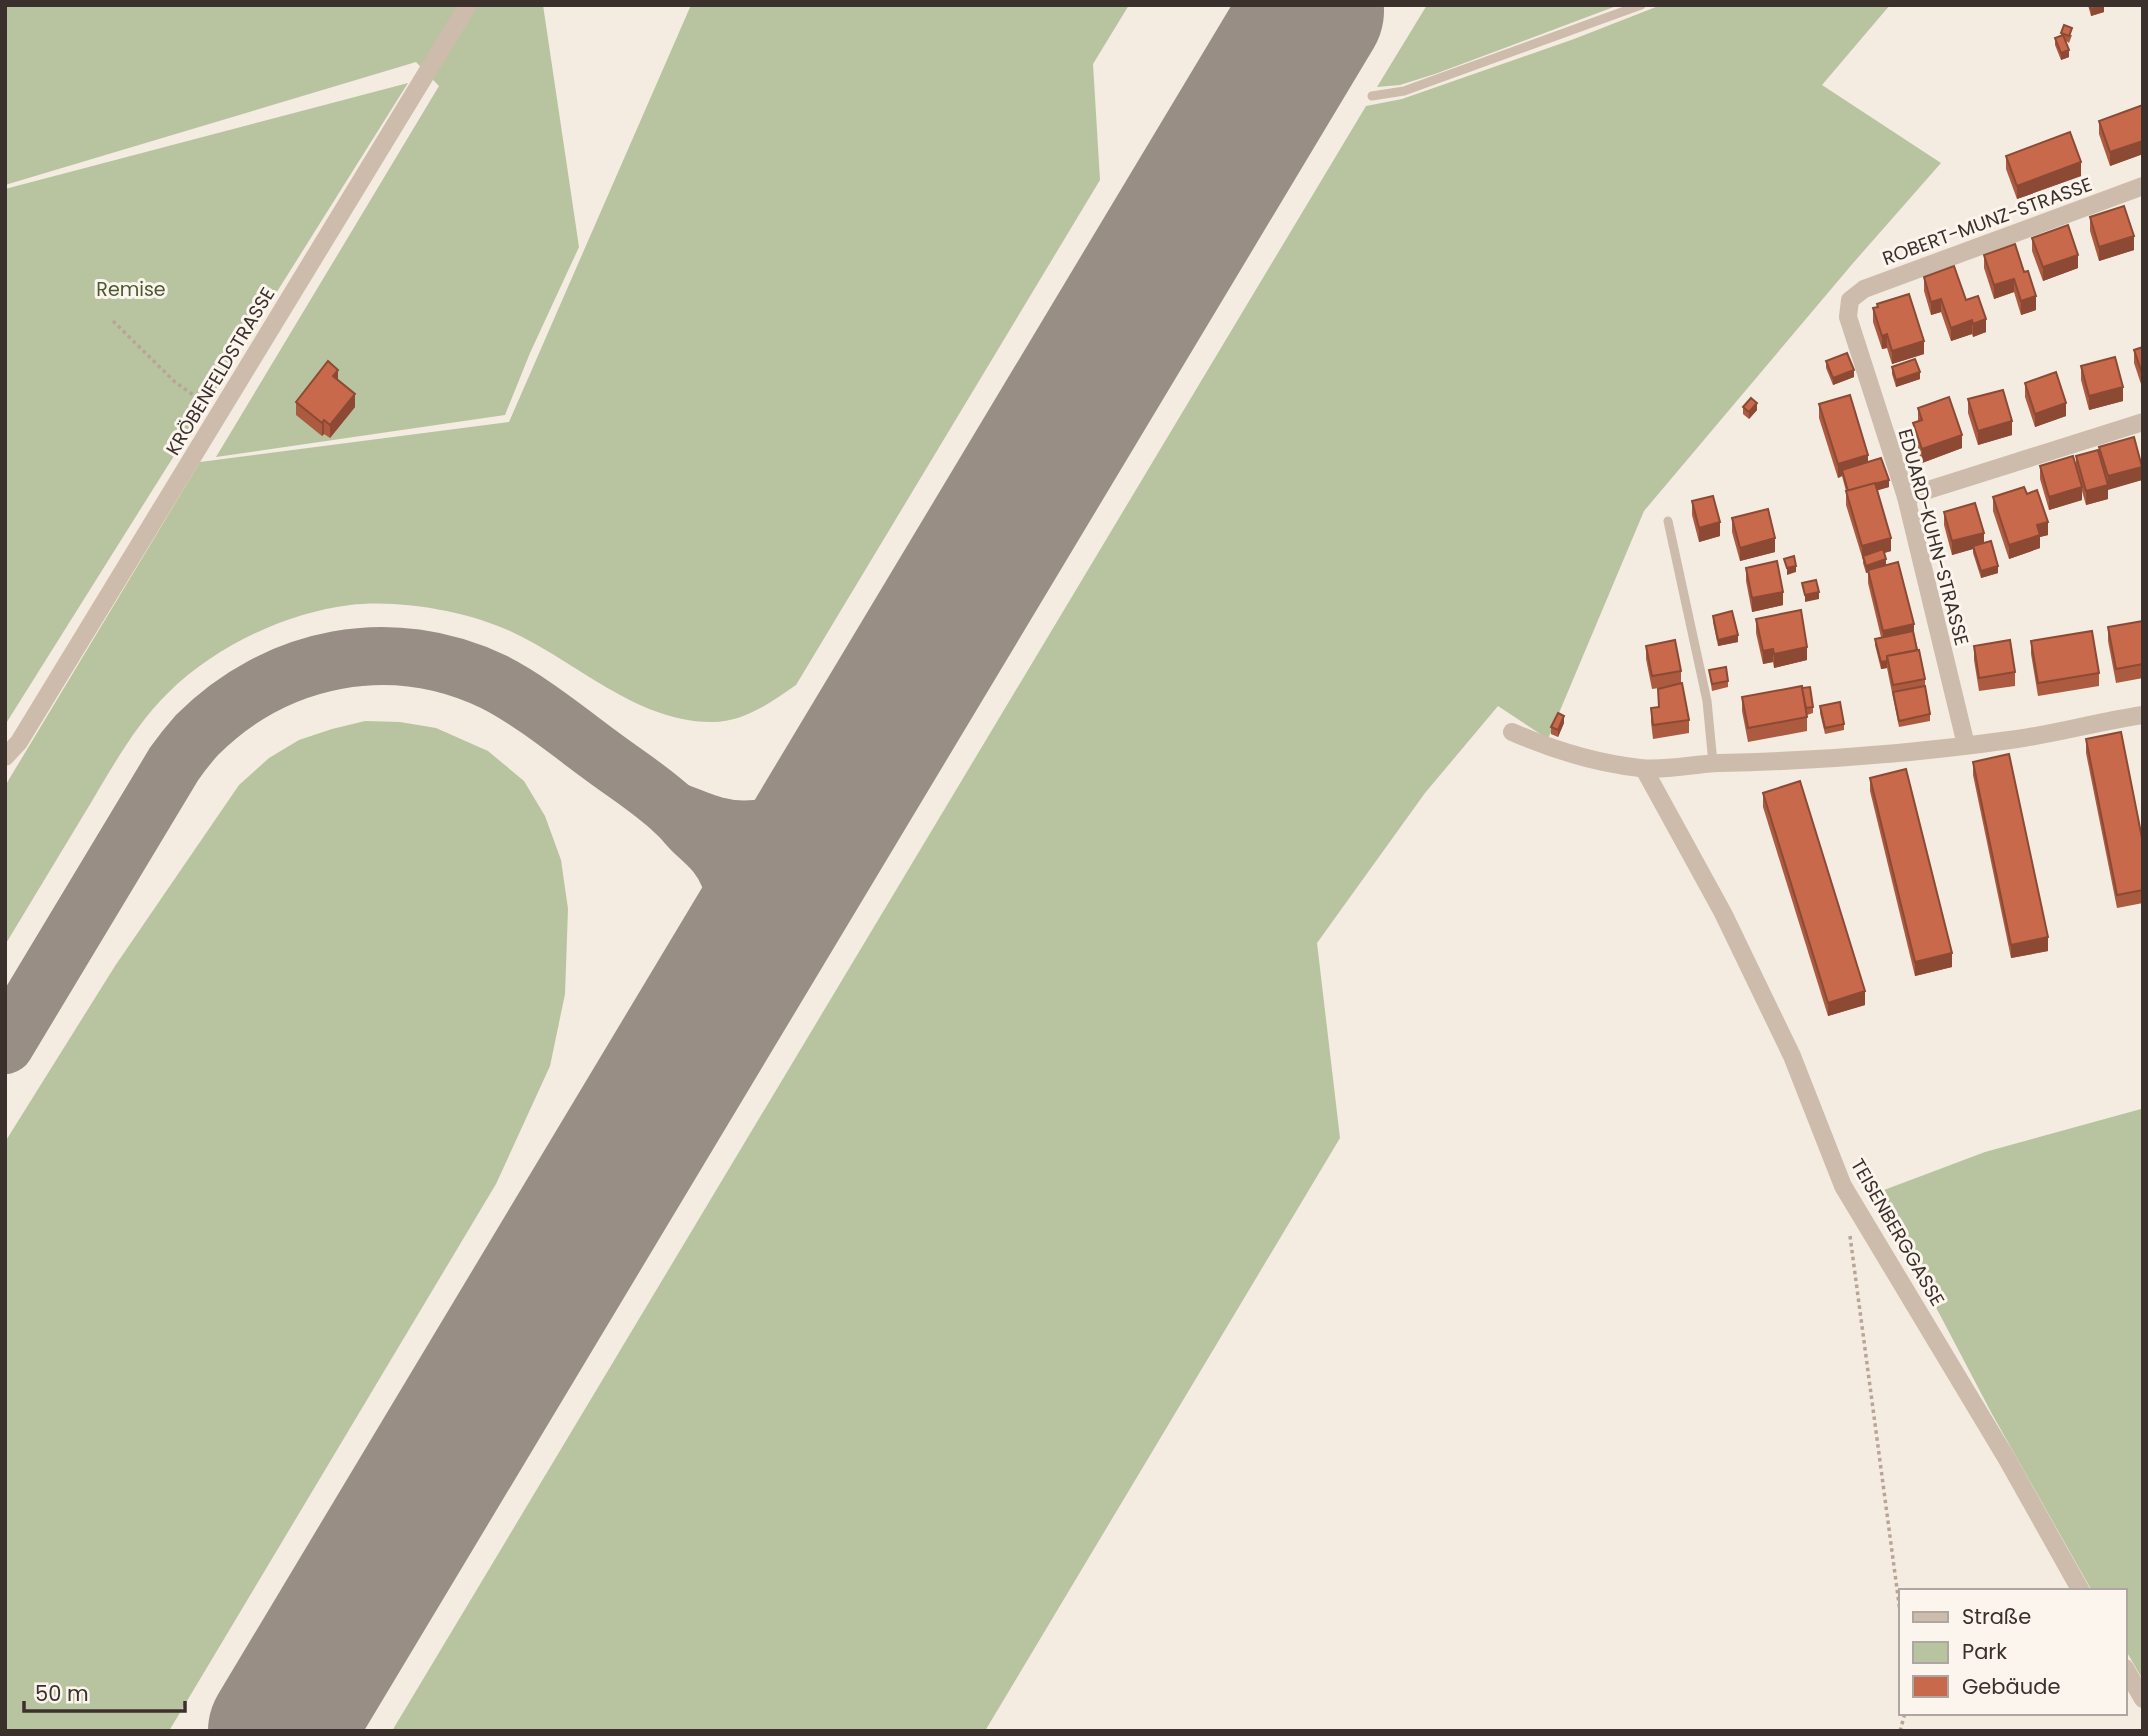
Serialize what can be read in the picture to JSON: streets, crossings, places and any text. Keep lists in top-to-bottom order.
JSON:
{
  "streets": {
    "street": [
      "ROBERT-MUNZ-STRASSE",
      "KRÖBENFELDSTRASSE",
      "EDUARD-KUHN-STRASSE",
      "TEISENBERGGASSE"
    ]
  },
  "crossings": [
    ["ROBERT-MUNZ-STRASSE", "EDUARD-KUHN-STRASSE"]
  ],
  "parks": ["Remise"],
  "legend": ["Straße", "Park", "Gebäude"],
  "scale_bar": "50 m"
}
